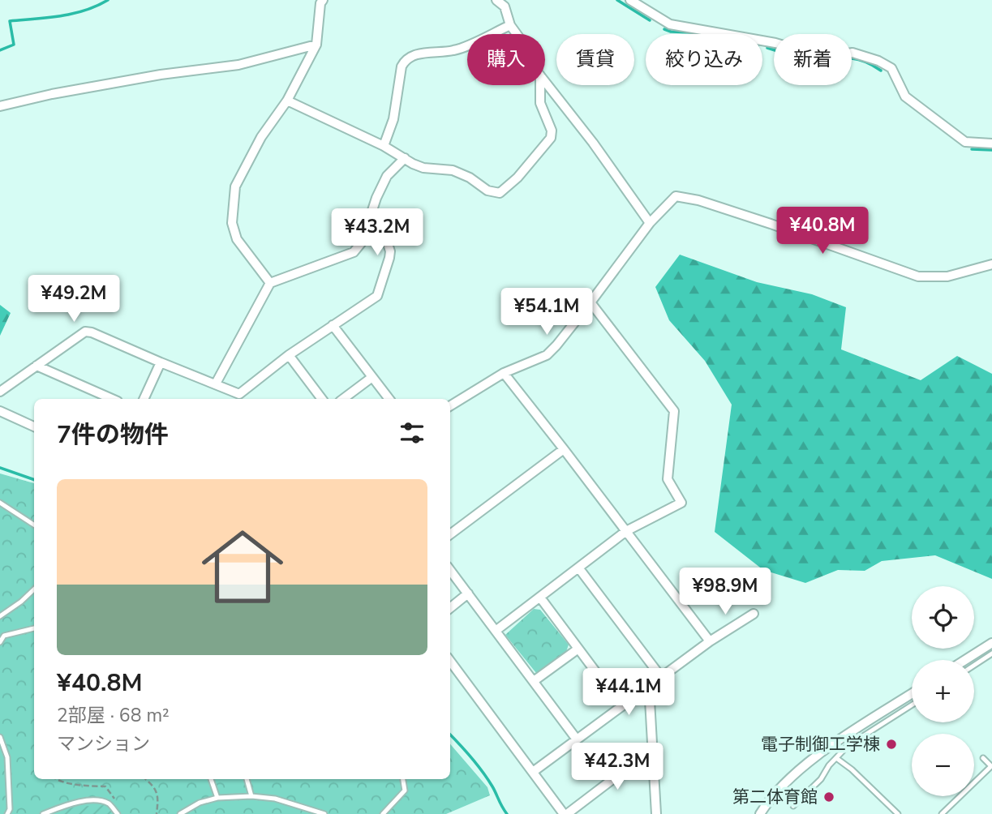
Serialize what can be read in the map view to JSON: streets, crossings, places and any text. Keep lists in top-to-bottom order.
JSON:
{
  "places": ["電子制御工学棟", "第二体育館"],
  "page": {
    "chip": [
      "購入",
      "賃貸",
      "絞り込み",
      "新着"
    ],
    "price": [
      "¥40.8M",
      "¥43.2M",
      "¥49.2M",
      "¥54.1M",
      "¥98.9M",
      "¥44.1M",
      "¥42.3M"
    ],
    "heading": "7件の物件",
    "list": [
      {
        "name": "¥40.8M",
        "note": "2部屋 · 68 m² · マンション"
      }
    ],
    "map_buttons": ["+", "−"]
  }
}
